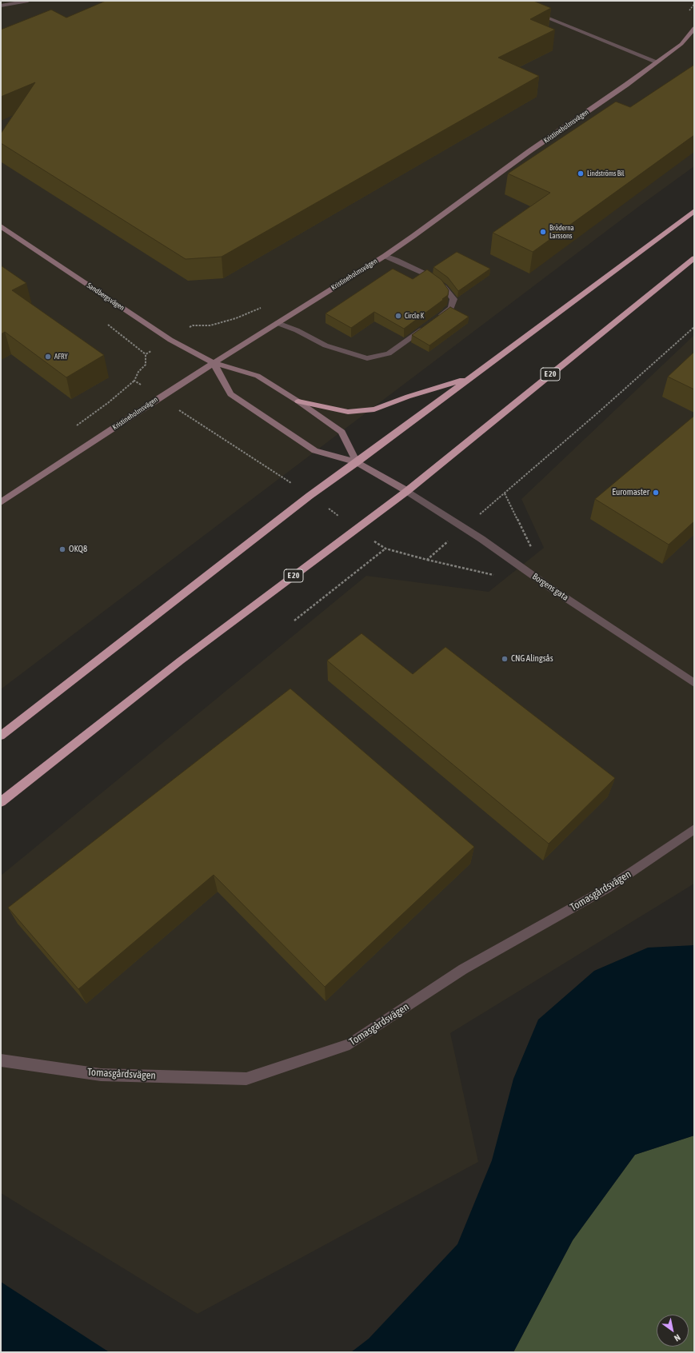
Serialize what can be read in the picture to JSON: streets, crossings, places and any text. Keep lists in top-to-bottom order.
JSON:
{
  "streets": {
    "highway": ["E 20"],
    "street": [
      "Kristineholmsvägen",
      "Sandbergsvägen",
      "Borgens gata",
      "Tomasgårdsvägen"
    ]
  },
  "crossings": [
    ["Kristineholmsvägen", "Sandbergsvägen"],
    ["E 20", "Borgens gata"]
  ],
  "places": [
    "Lindströms Bil",
    "Bröderna Larssons",
    "Circle K",
    "AFRY",
    "Euromaster",
    "OKQ8",
    "CNG Alingsås"
  ],
  "north": "bottom right"
}
